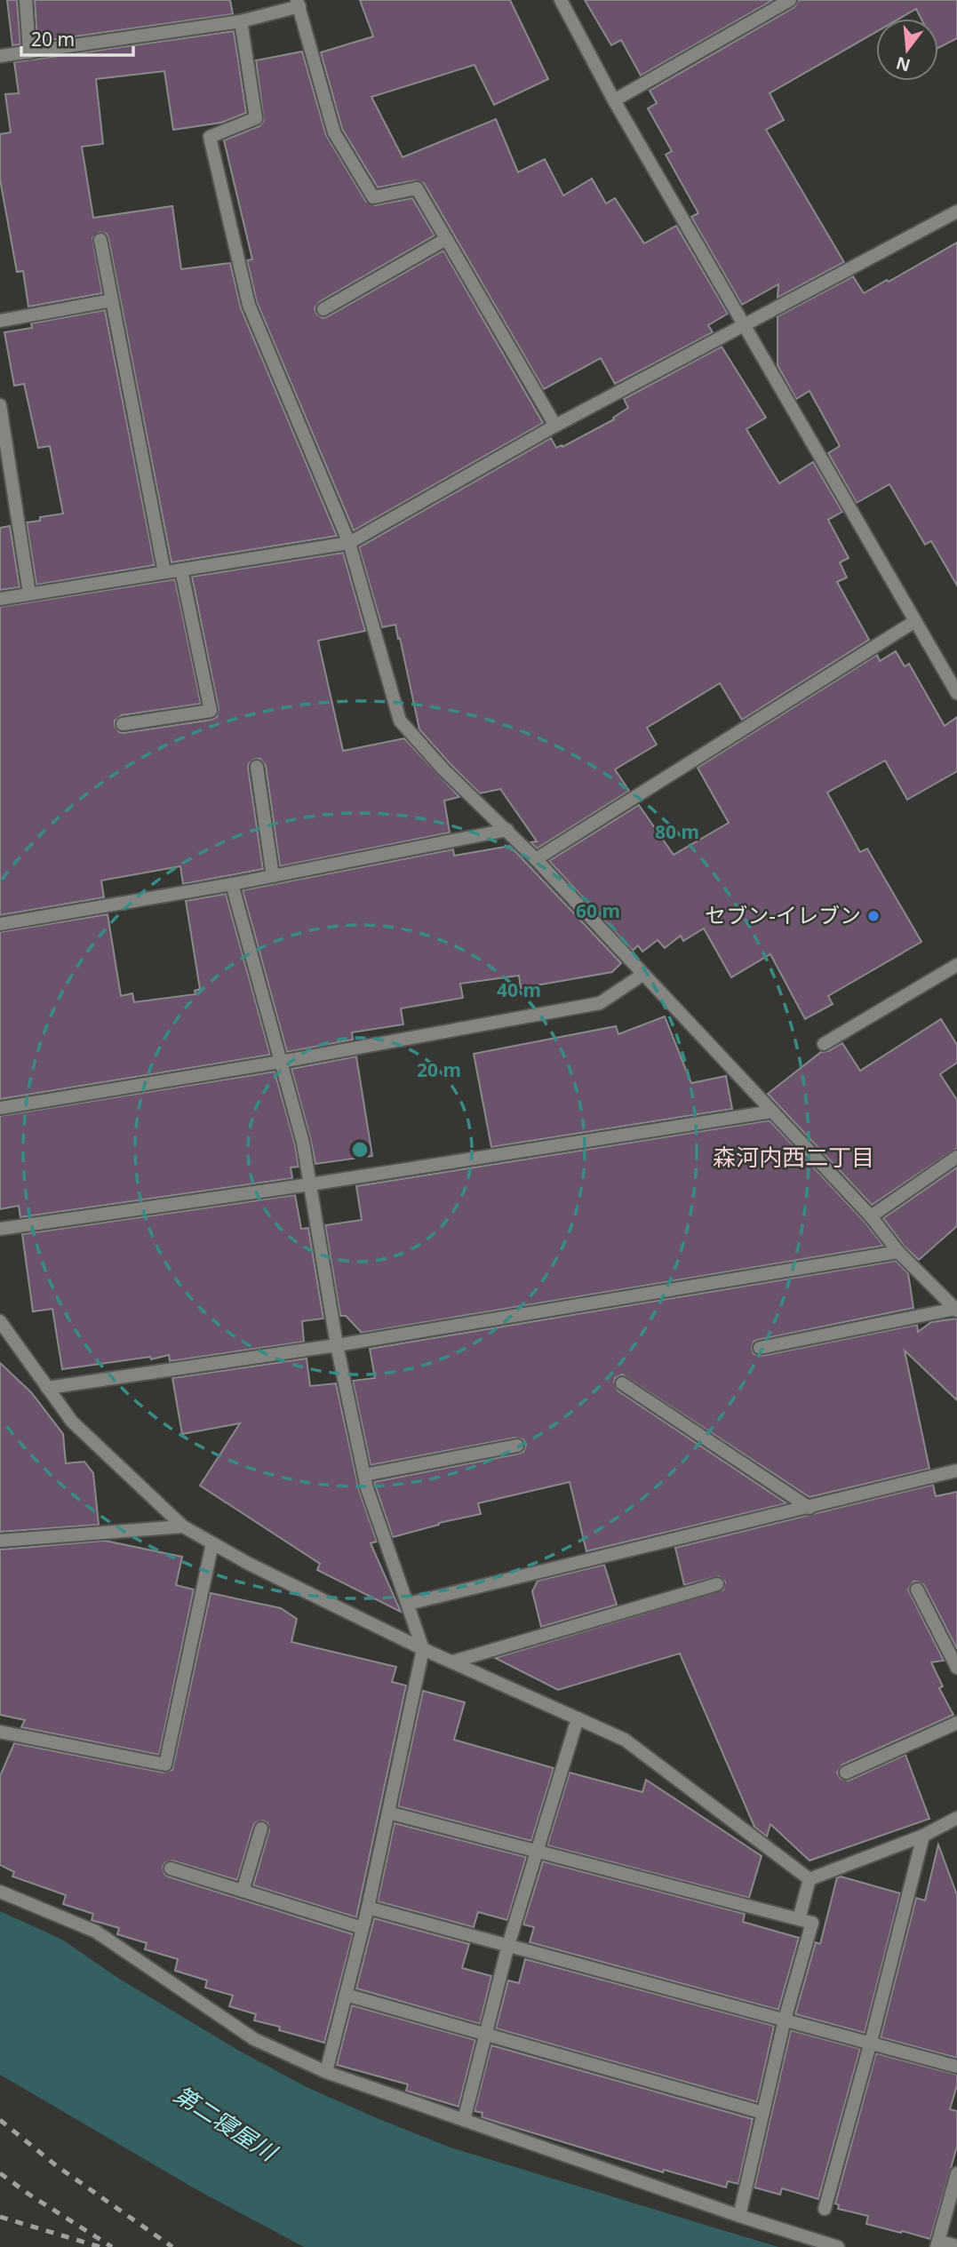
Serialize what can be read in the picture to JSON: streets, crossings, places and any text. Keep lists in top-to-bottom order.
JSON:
{
  "districts": ["森河内西二丁目"],
  "water": ["第二寝屋川"],
  "places": ["セブン-イレブン"],
  "scale_bar": "20 m",
  "north": "bottom",
  "rings": [
    "80 m",
    "60 m",
    "40 m",
    "20 m"
  ]
}
